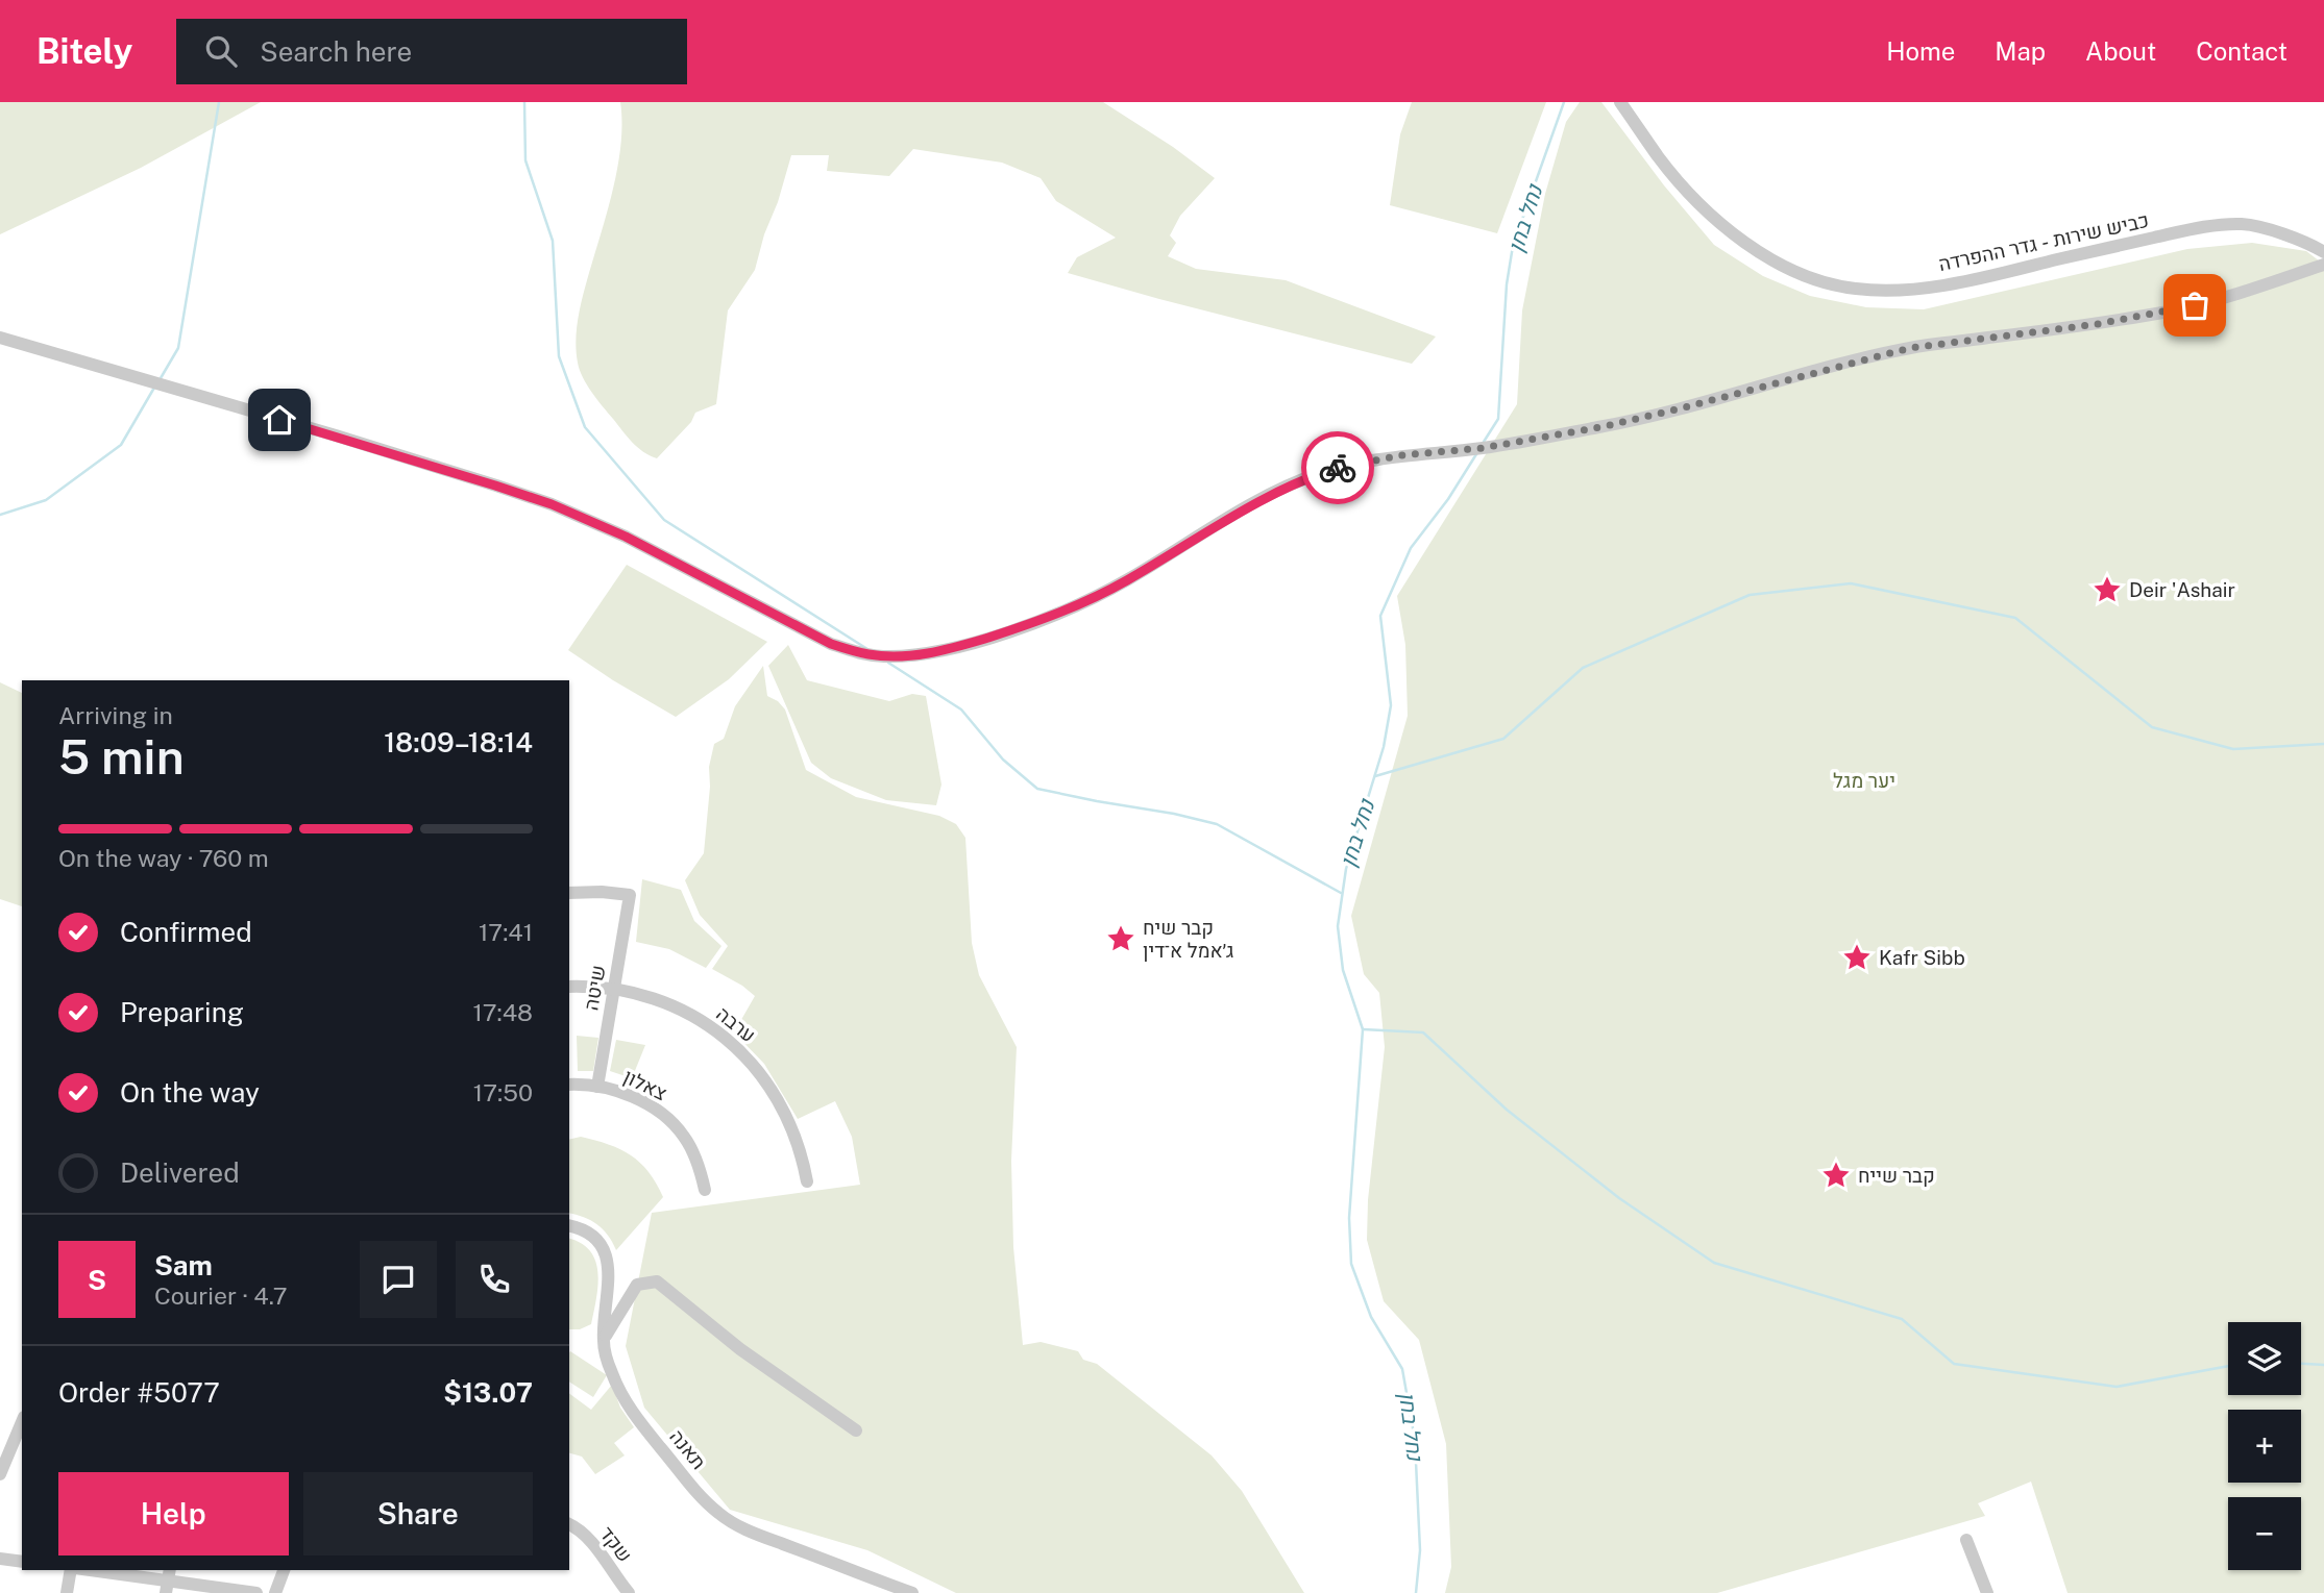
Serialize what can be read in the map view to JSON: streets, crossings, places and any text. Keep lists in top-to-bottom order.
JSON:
{
  "streets": {
    "street": [
      "כביש שירות - גדר ההפרדה",
      "שיטה",
      "ערבה",
      "צאלון",
      "תאנה",
      "שקד"
    ]
  },
  "crossings": [
    ["שיטה", "ערבה"],
    ["שיטה", "צאלון"]
  ],
  "water": ["נחל בחן"],
  "parks": ["יער מגל"],
  "places": {
    "place": [
      "Deir 'Ashair",
      "קבר שיח ג׳אמל א־דין",
      "Kafr Sibb",
      "קבר שייח"
    ]
  },
  "page": {
    "header": "Bitely",
    "search": "Search here",
    "nav": [
      "Home",
      "Map",
      "About",
      "Contact"
    ],
    "heading": ["5 min", "Arriving in", "18:09–18:14"],
    "panel": [
      "Sam",
      "Courier · 4.7",
      "Order #5077",
      "$13.07"
    ],
    "bar": "On the way · 760 m",
    "list": [
      ["Confirmed", "17:41"],
      ["Preparing", "17:48"],
      ["On the way", "17:50"],
      "Delivered"
    ],
    "round": "S",
    "map_buttons": ["+", "−"],
    "buttons": ["Help", "Share"]
  }
}
